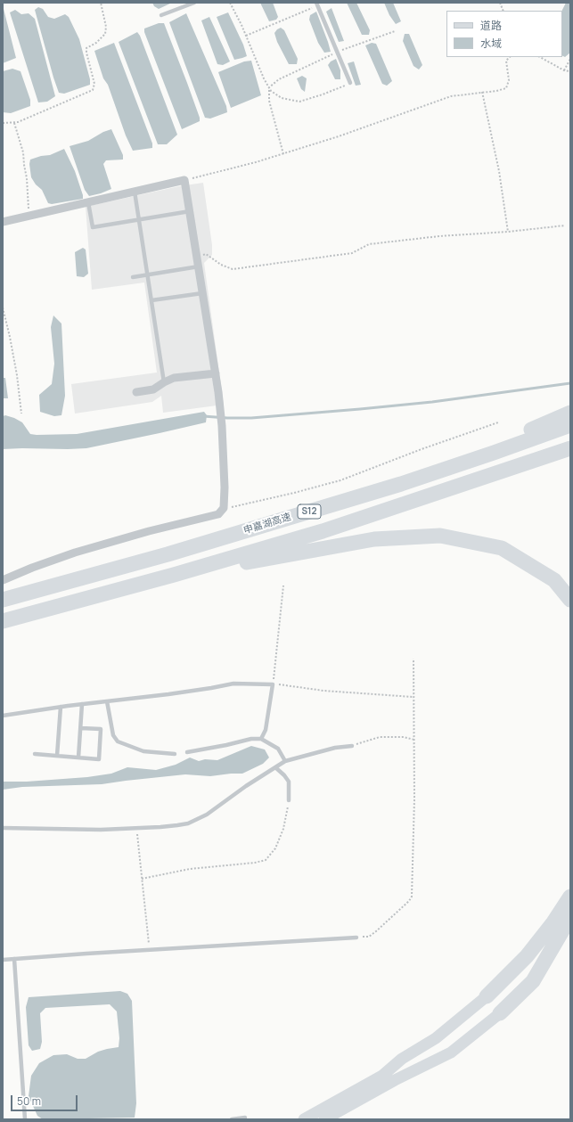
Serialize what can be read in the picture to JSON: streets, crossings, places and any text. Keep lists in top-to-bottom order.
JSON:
{
  "streets": {
    "highway": ["S12", "申嘉湖高速"]
  },
  "legend": ["道路", "水域"],
  "scale_bar": "50 m"
}
